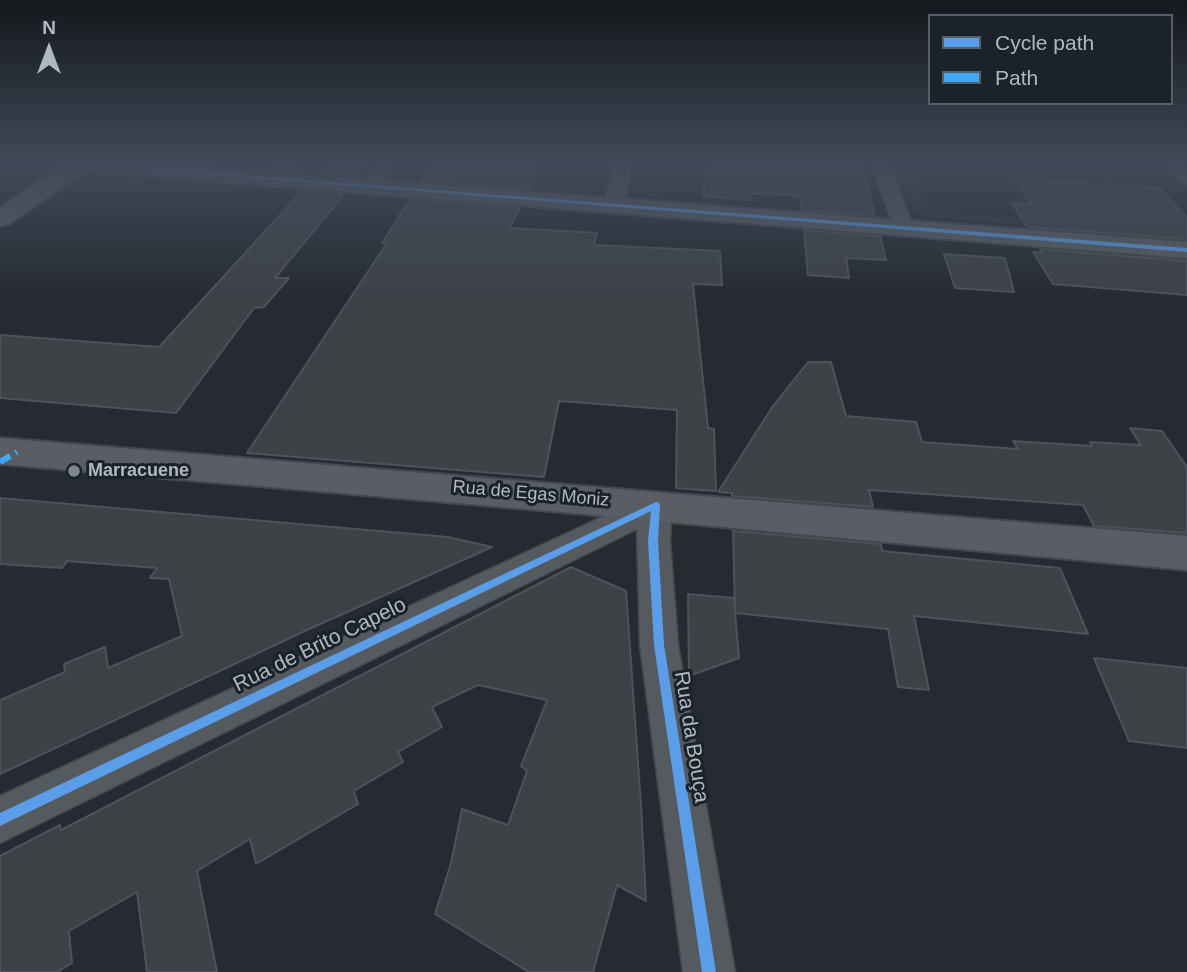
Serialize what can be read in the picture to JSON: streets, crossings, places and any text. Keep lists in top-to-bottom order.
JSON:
{
  "streets": {
    "main road": ["Rua de Egas Moniz"],
    "street": ["Rua de Brito Capelo", "Rua da Bouça"]
  },
  "crossings": [
    ["Rua de Egas Moniz", "Rua de Brito Capelo"],
    ["Rua de Egas Moniz", "Rua da Bouça"],
    ["Rua de Brito Capelo", "Rua da Bouça"]
  ],
  "places": ["Marracuene"],
  "legend": ["Cycle path", "Path"],
  "north": "top"
}
